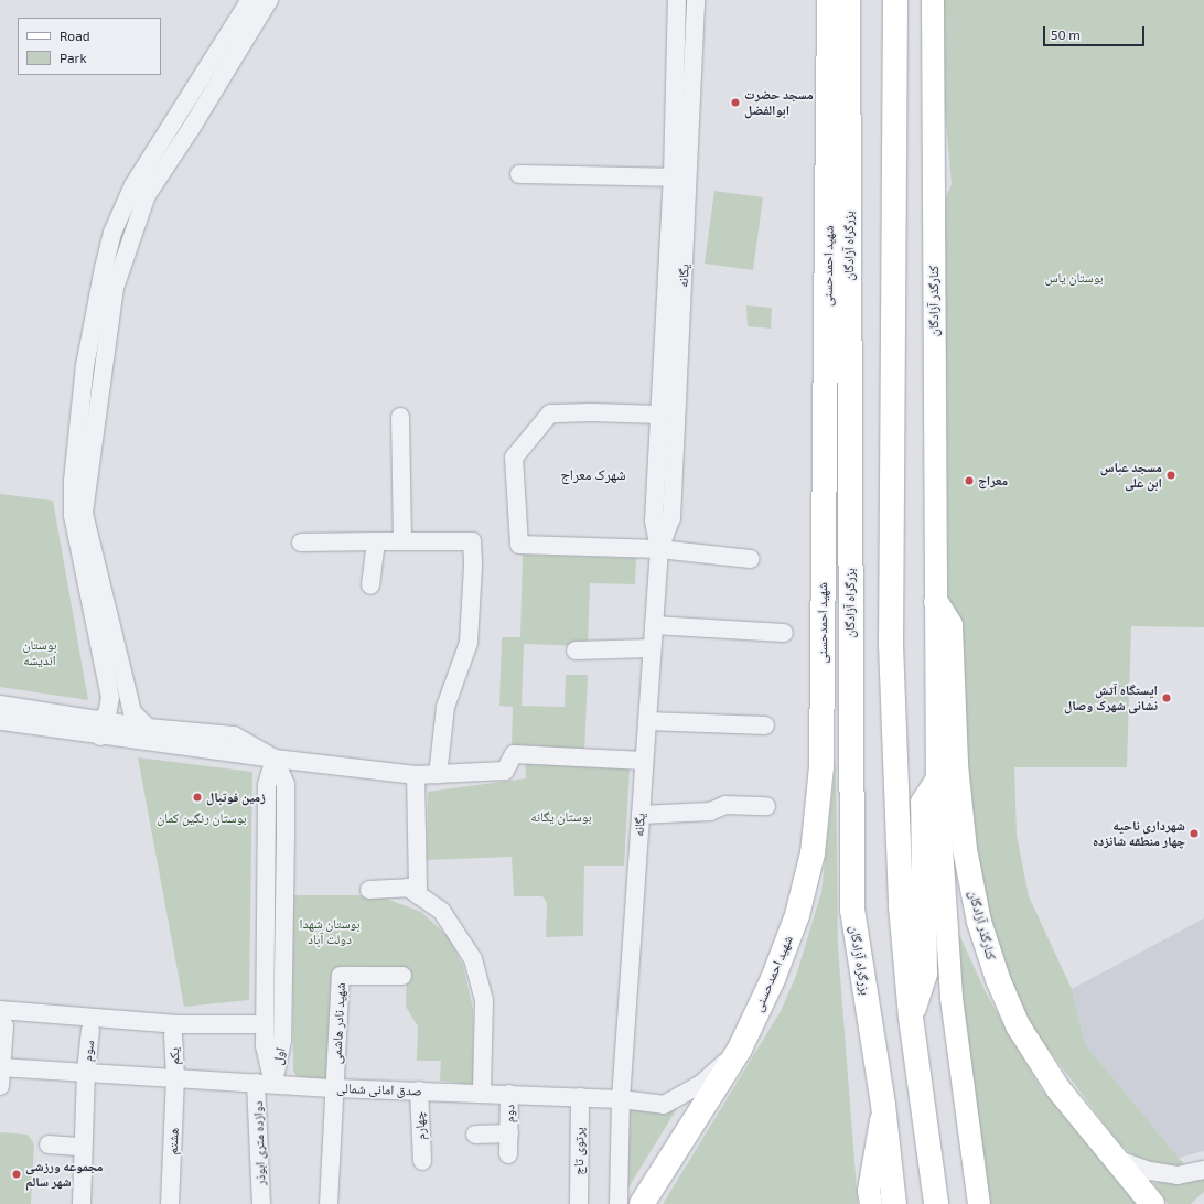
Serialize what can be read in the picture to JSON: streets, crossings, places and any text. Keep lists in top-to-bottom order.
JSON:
{
  "streets": {
    "highway": ["بزرگراه آزادگان", "شهید احمدحسنی", "کنارگذر آزادگان"],
    "street": [
      "یگانه",
      "شهید نادر هاشمی",
      "سوم",
      "یکم",
      "اول",
      "صدق امانی شمالی",
      "دوم",
      "چهارم",
      "هشتم",
      "دوازده متری ابوذر",
      "پرتوی تاج"
    ]
  },
  "crossings": [
    ["شهید احمدحسنی", "صدق امانی شمالی"],
    ["یگانه", "صدق امانی شمالی"],
    ["شهید نادر هاشمی", "صدق امانی شمالی"],
    ["سوم", "صدق امانی شمالی"],
    ["یکم", "صدق امانی شمالی"],
    ["یکم", "هشتم"],
    ["اول", "صدق امانی شمالی"],
    ["اول", "دوازده متری ابوذر"],
    ["صدق امانی شمالی", "دوم"],
    ["صدق امانی شمالی", "چهارم"],
    ["صدق امانی شمالی", "هشتم"],
    ["صدق امانی شمالی", "دوازده متری ابوذر"],
    ["صدق امانی شمالی", "پرتوی تاج"]
  ],
  "districts": ["شهرک معراج"],
  "parks": [
    "بوستان یاس",
    "بوستان اندیشه",
    "بوستان یگانه",
    "بوستان رنگین کمان",
    "بوستان شهدا دولت آباد"
  ],
  "places": [
    "مسجد حضرت ابوالفضل",
    "مسجد عباس ابن علی",
    "معراج",
    "ایستگاه آتش نشانی شهرک وصال",
    "زمین فوتبال",
    "شهرداری ناحیه چهار منطقه شانزده",
    "مجموعه ورزشی شهر سالم"
  ],
  "legend": ["Road", "Park"],
  "scale_bar": "50 m"
}
